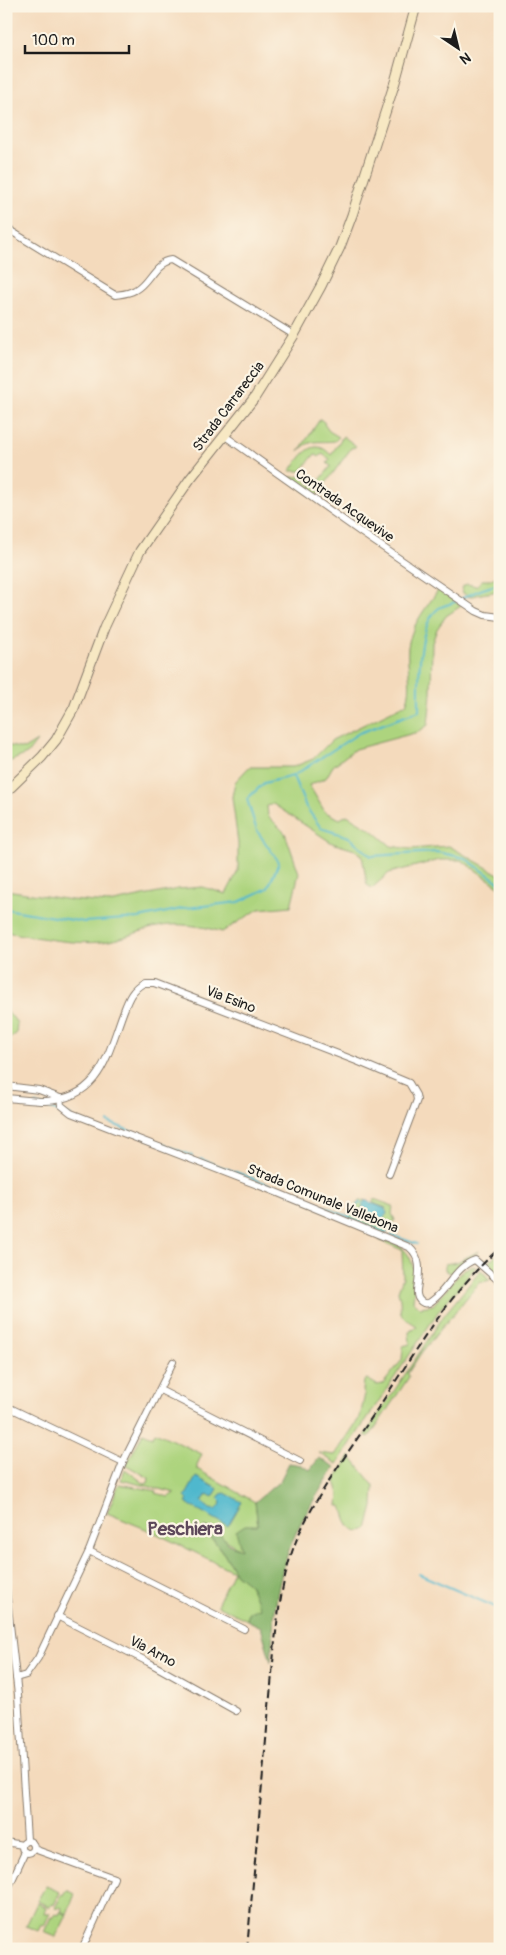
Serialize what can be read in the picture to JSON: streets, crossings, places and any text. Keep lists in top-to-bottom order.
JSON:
{
  "streets": {
    "main road": ["Strada Carrareccia"],
    "street": [
      "Contrada Acquevive",
      "Via Esino",
      "Strada Comunale Vallebona",
      "Via Arno"
    ]
  },
  "crossings": [
    ["Strada Carrareccia", "Contrada Acquevive"],
    ["Via Esino", "Strada Comunale Vallebona"]
  ],
  "districts": ["Peschiera"],
  "scale_bar": "100 m",
  "north": "bottom right"
}
